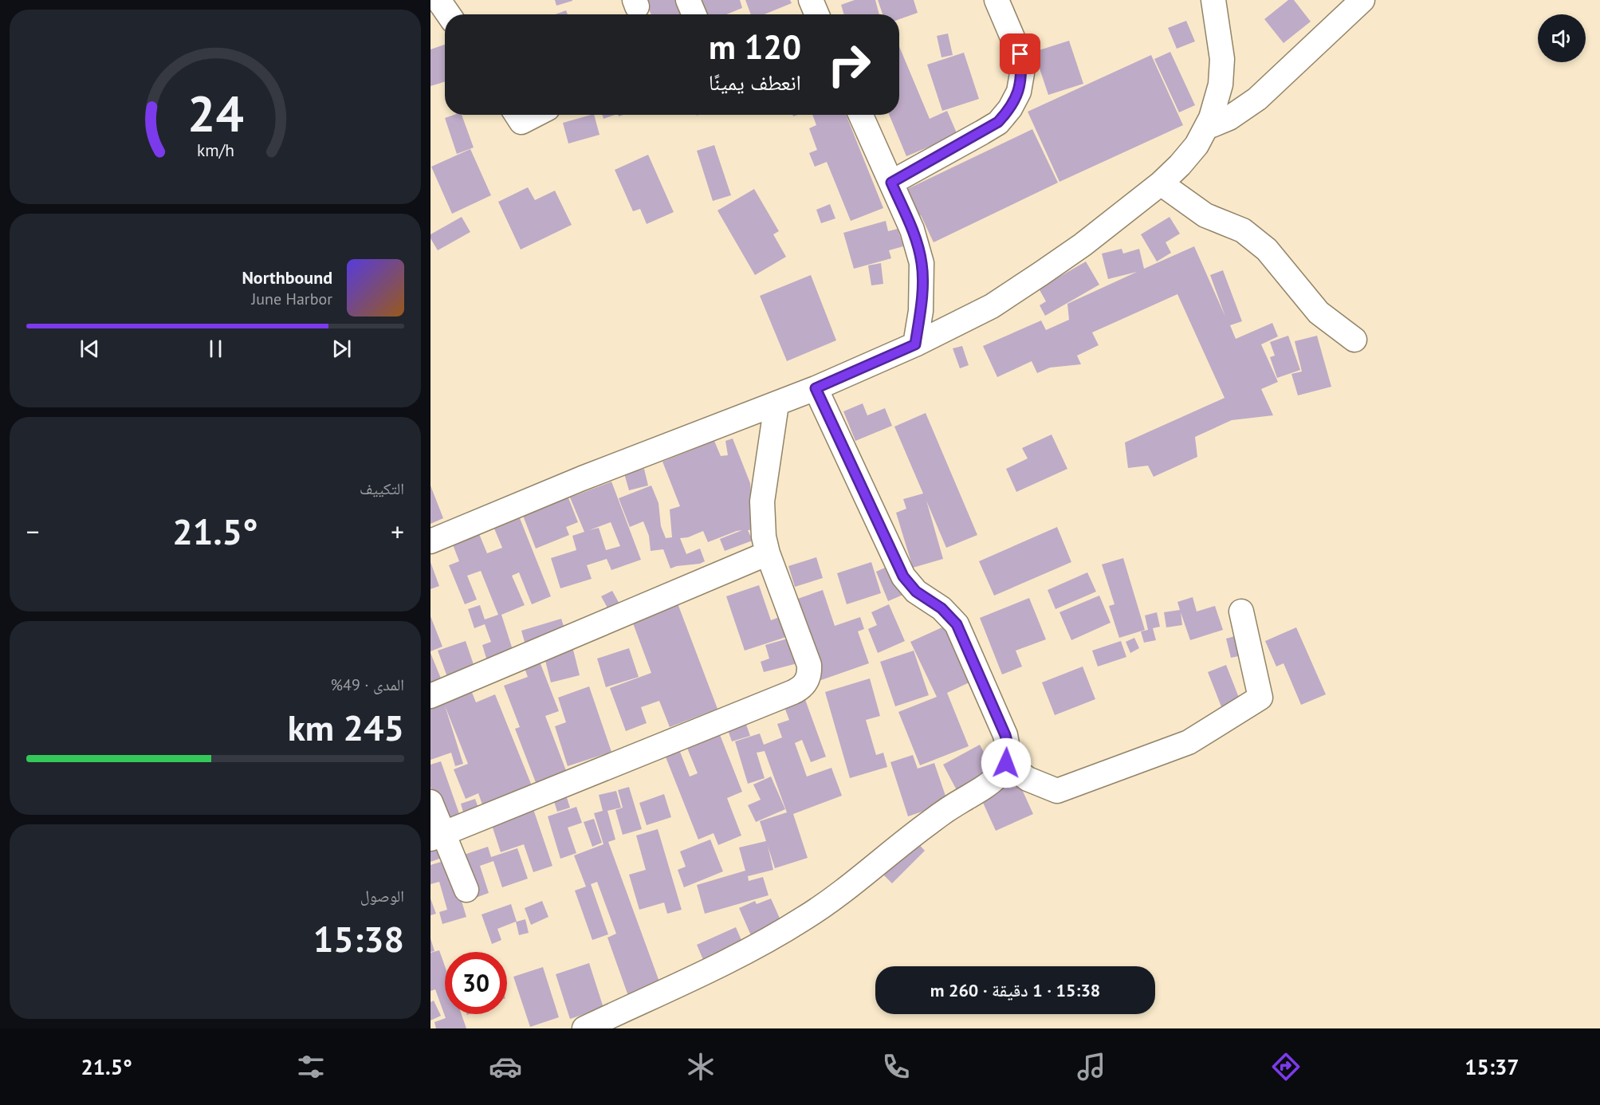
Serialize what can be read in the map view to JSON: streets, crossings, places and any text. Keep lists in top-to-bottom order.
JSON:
{
  "page": {
    "turn": ["120 m", "انعطف يمينًا"],
    "song": ["Northbound", "June Harbor"],
    "tile": [
      "التكييف",
      ["المدى · 49%", "245 km"],
      ["الوصول", "15:38"]
    ],
    "heat": ["−", "21.5°", "+"],
    "limit": "30",
    "trip": "15:38 · 1 دقيقة · 260 m",
    "tabs": ["15:37", "21.5°"],
    "gauge": ["24", "km/h"]
  }
}
